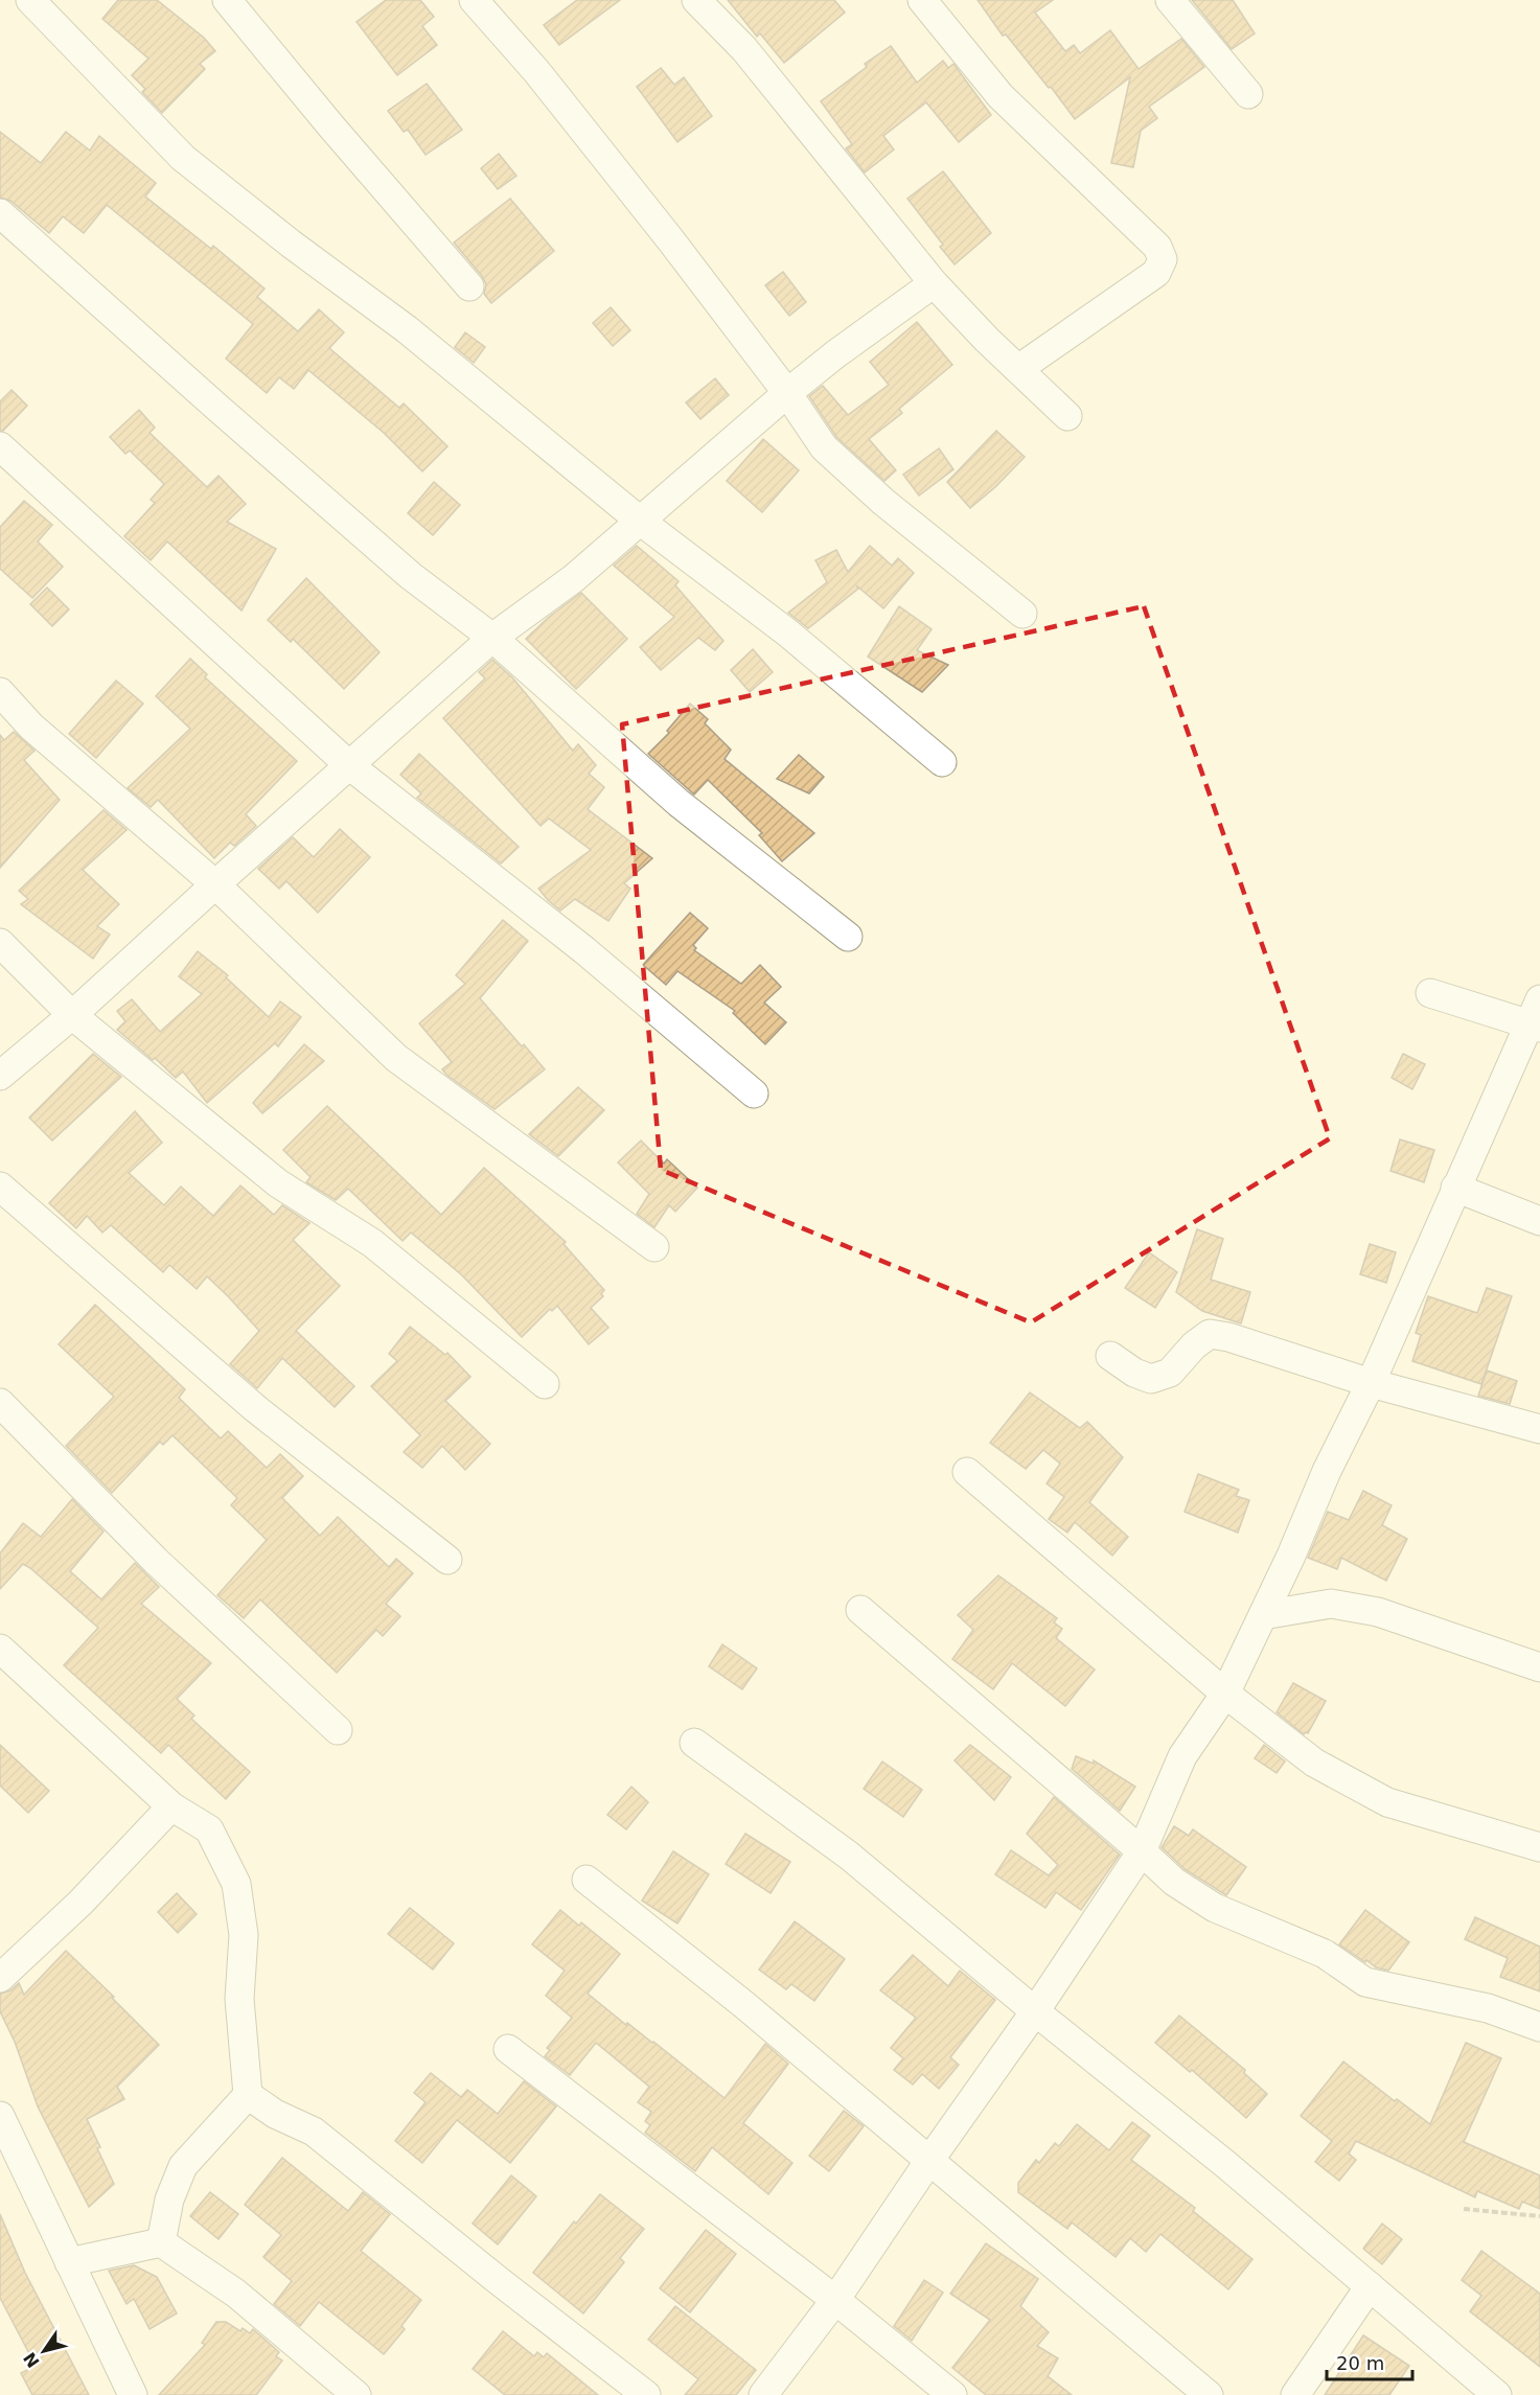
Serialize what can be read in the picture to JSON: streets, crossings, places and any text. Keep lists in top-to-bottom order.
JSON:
{
  "scale_bar": "20 m",
  "north": "bottom left"
}
